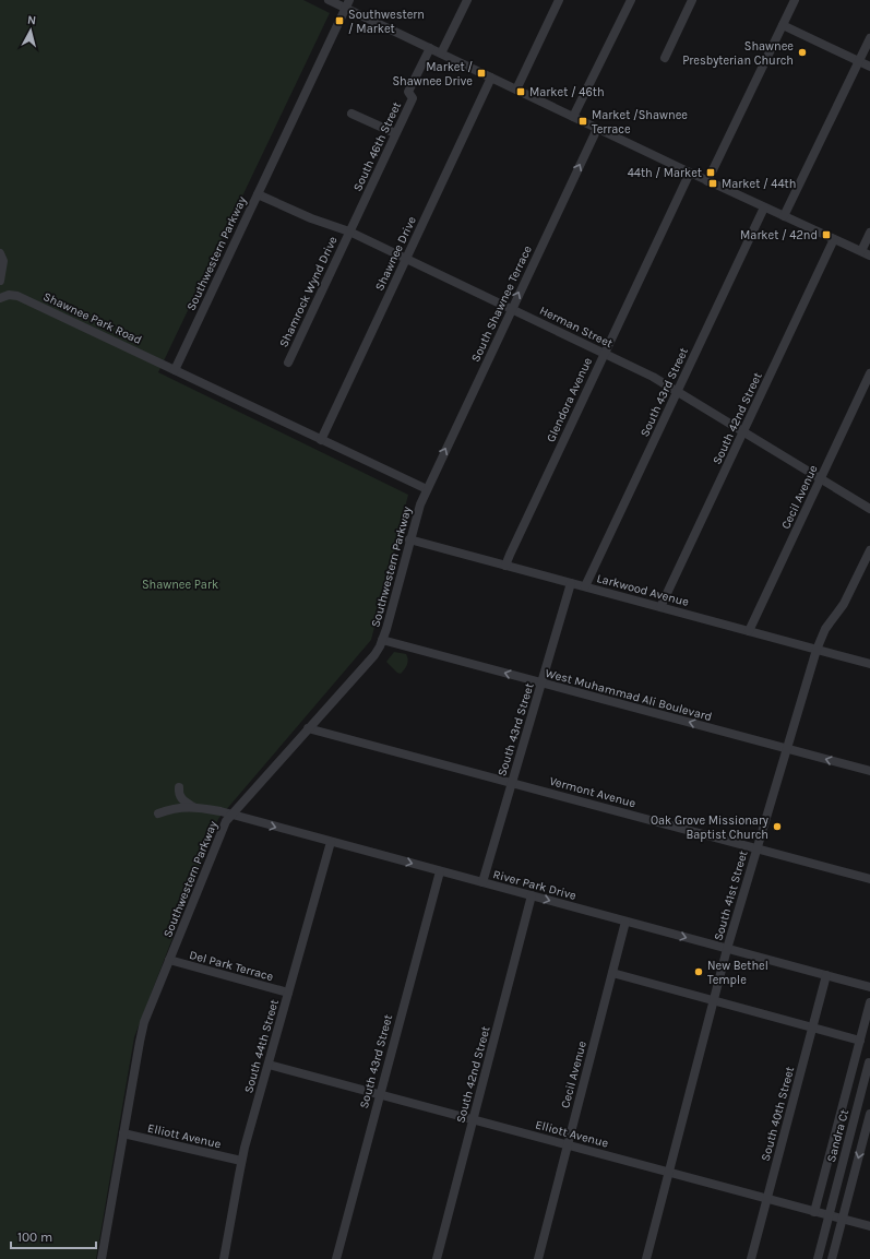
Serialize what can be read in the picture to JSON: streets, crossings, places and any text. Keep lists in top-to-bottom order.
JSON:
{
  "streets": {
    "street": [
      "South 46th Street",
      "Southwestern Parkway",
      "Shawnee Drive",
      "Shamrock Wynd Drive",
      "South Shawnee Terrace",
      "Shawnee Park Road",
      "Herman Street",
      "South 43rd Street",
      "Glendora Avenue",
      "South 42nd Street",
      "Cecil Avenue",
      "Larkwood Avenue",
      "West Muhammad Ali Boulevard",
      "Vermont Avenue",
      "River Park Drive",
      "South 41st Street",
      "Del Park Terrace",
      "South 44th Street",
      "South 40th Street",
      "Elliott Avenue",
      "Sandra Ct"
    ]
  },
  "crossings": [
    ["South 46th Street", "Shamrock Wynd Drive"],
    ["South 46th Street", "Herman Street"],
    ["Southwestern Parkway", "South Shawnee Terrace"],
    ["Southwestern Parkway", "Shawnee Park Road"],
    ["Southwestern Parkway", "Herman Street"],
    ["Southwestern Parkway", "Larkwood Avenue"],
    ["Southwestern Parkway", "West Muhammad Ali Boulevard"],
    ["Southwestern Parkway", "Vermont Avenue"],
    ["Southwestern Parkway", "River Park Drive"],
    ["Southwestern Parkway", "Del Park Terrace"],
    ["Southwestern Parkway", "Elliott Avenue"],
    ["Shawnee Drive", "Herman Street"],
    ["Shamrock Wynd Drive", "Herman Street"],
    ["South Shawnee Terrace", "Herman Street"],
    ["Herman Street", "South 43rd Street"],
    ["Herman Street", "Glendora Avenue"],
    ["Herman Street", "South 42nd Street"],
    ["Herman Street", "Cecil Avenue"],
    ["South 43rd Street", "Larkwood Avenue"],
    ["South 43rd Street", "West Muhammad Ali Boulevard"],
    ["South 43rd Street", "Vermont Avenue"],
    ["South 43rd Street", "River Park Drive"],
    ["South 43rd Street", "Elliott Avenue"],
    ["Glendora Avenue", "Larkwood Avenue"],
    ["South 42nd Street", "Larkwood Avenue"],
    ["South 42nd Street", "River Park Drive"],
    ["South 42nd Street", "Elliott Avenue"],
    ["Cecil Avenue", "Larkwood Avenue"],
    ["Cecil Avenue", "River Park Drive"],
    ["Cecil Avenue", "Elliott Avenue"],
    ["Larkwood Avenue", "South 41st Street"],
    ["West Muhammad Ali Boulevard", "South 41st Street"],
    ["Vermont Avenue", "South 41st Street"],
    ["River Park Drive", "South 41st Street"],
    ["River Park Drive", "South 44th Street"],
    ["River Park Drive", "South 40th Street"],
    ["South 41st Street", "Elliott Avenue"],
    ["Del Park Terrace", "South 44th Street"],
    ["South 44th Street", "Elliott Avenue"],
    ["South 40th Street", "Elliott Avenue"],
    ["Elliott Avenue", "Sandra Ct"]
  ],
  "one_way": ["South Shawnee Terrace", "West Muhammad Ali Boulevard", "River Park Drive"],
  "parks": ["Shawnee Park"],
  "places": {
    "transit": [
      "Southwestern / Market",
      "Market / Shawnee Drive",
      "Market / 46th",
      "Market /Shawnee Terrace",
      "44th / Market",
      "Market / 44th",
      "Market / 42nd"
    ],
    "other": ["Shawnee Presbyterian Church", "Oak Grove Missionary Baptist Church", "New Bethel Temple"]
  },
  "scale_bar": "100 m",
  "north": "top"
}
